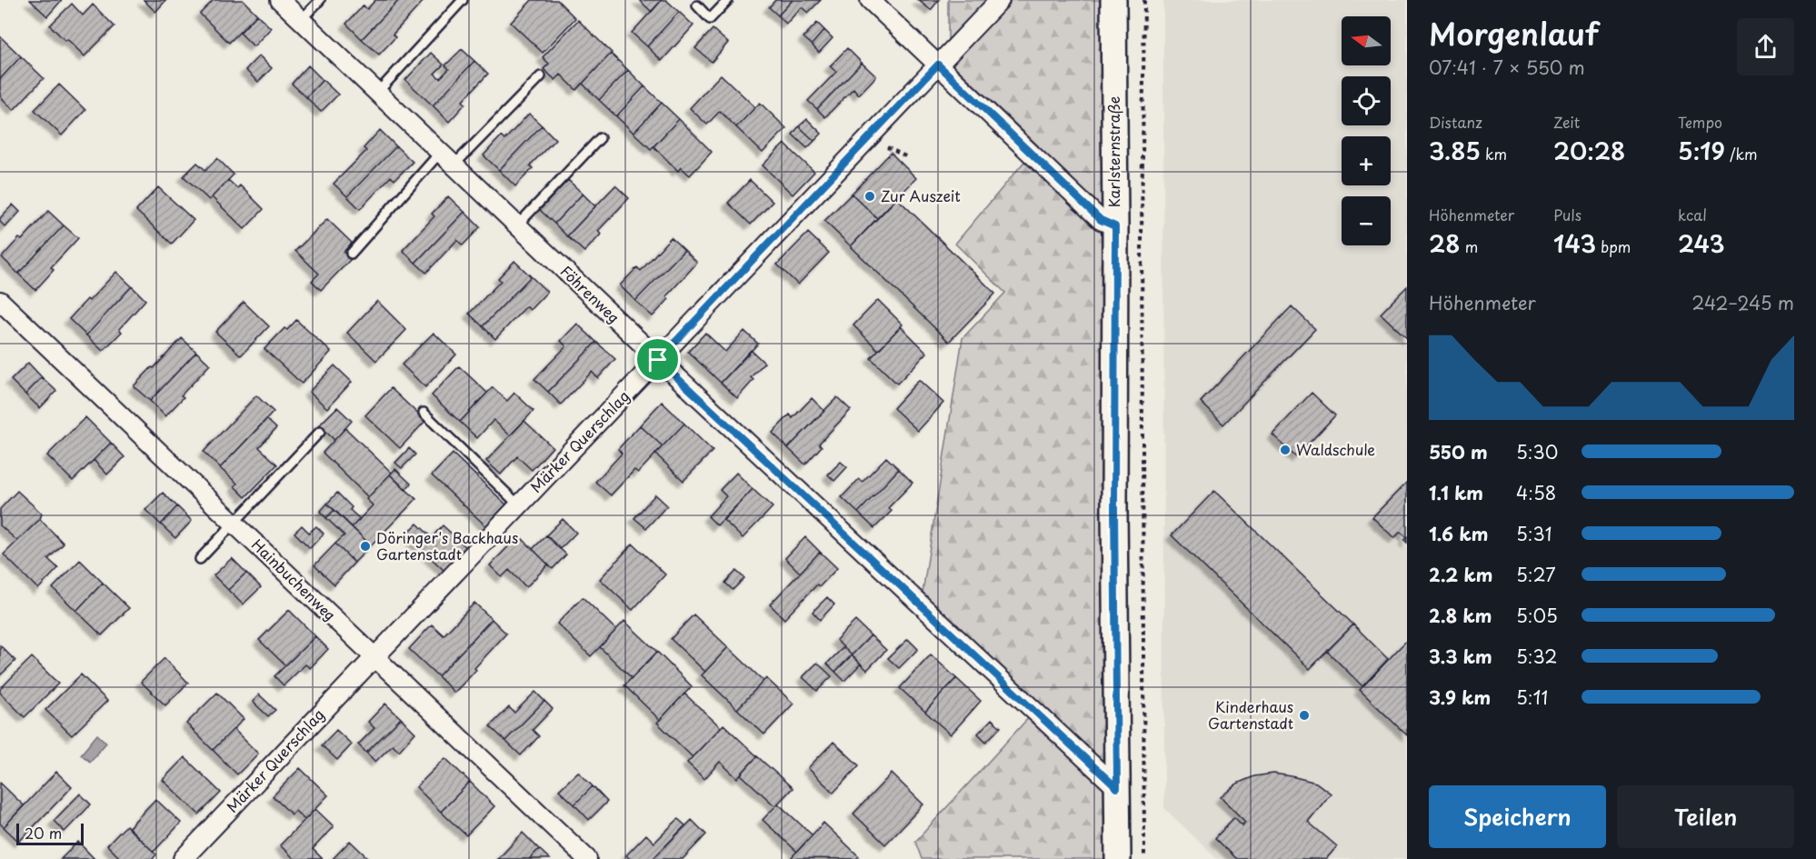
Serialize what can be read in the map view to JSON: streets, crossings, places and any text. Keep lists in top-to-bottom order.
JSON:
{
  "streets": {
    "street": [
      "Karlsternstraße",
      "Föhrenweg",
      "Märker Querschlag",
      "Hainbuchenweg"
    ]
  },
  "crossings": [
    ["Karlsternstraße", "Föhrenweg"],
    ["Föhrenweg", "Märker Querschlag"],
    ["Märker Querschlag", "Hainbuchenweg"]
  ],
  "places": [
    "Zur Auszeit",
    "Waldschule",
    "Döringer's Backhaus Gartenstadt",
    "Kinderhaus Gartenstadt"
  ],
  "scale_bar": "20 m",
  "north": "left",
  "page": {
    "heading": ["Morgenlauf", "07:41 · 7 × 550 m"],
    "map_buttons": ["+", "−"],
    "stats": [
      ["Distanz", "3.85 km"],
      ["Zeit", "20:28"],
      ["Tempo", "5:19 /km"],
      ["Höhenmeter", "28 m"],
      ["Puls", "143 bpm"],
      ["kcal", "243"]
    ],
    "chart": ["Höhenmeter", "242–245 m"],
    "list": [
      {
        "name": "550 m",
        "note": "5:30"
      },
      {
        "name": "1.1 km",
        "note": "4:58"
      },
      {
        "name": "1.6 km",
        "note": "5:31"
      },
      {
        "name": "2.2 km",
        "note": "5:27"
      },
      {
        "name": "2.8 km",
        "note": "5:05"
      },
      {
        "name": "3.3 km",
        "note": "5:32"
      },
      {
        "name": "3.9 km",
        "note": "5:11"
      }
    ],
    "buttons": ["Speichern", "Teilen"],
    "scale": "20 m"
  }
}
